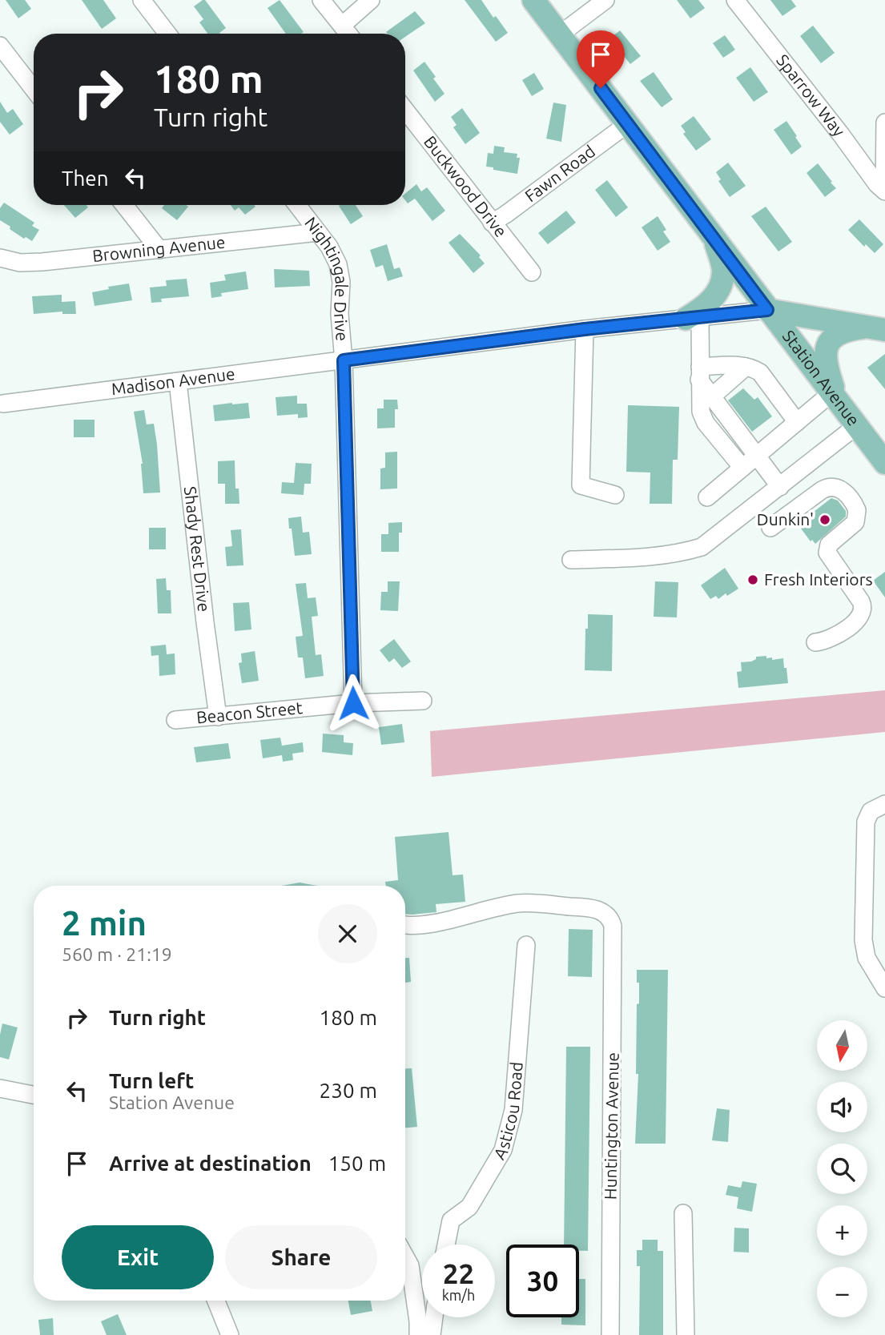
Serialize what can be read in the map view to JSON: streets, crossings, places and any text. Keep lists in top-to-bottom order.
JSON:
{
  "streets": {
    "main road": ["Station Avenue"],
    "street": [
      "Sparrow Way",
      "Fawn Road",
      "Buckwood Drive",
      "Browning Avenue",
      "Nightingale Drive",
      "Madison Avenue",
      "Shady Rest Drive",
      "Beacon Street",
      "Asticou Road",
      "Huntington Avenue"
    ]
  },
  "crossings": [
    ["Fawn Road", "Buckwood Drive"],
    ["Fawn Road", "Station Avenue"],
    ["Browning Avenue", "Nightingale Drive"],
    ["Nightingale Drive", "Madison Avenue"],
    ["Nightingale Drive", "Beacon Street"],
    ["Station Avenue", "Madison Avenue"],
    ["Madison Avenue", "Shady Rest Drive"],
    ["Shady Rest Drive", "Beacon Street"]
  ],
  "places": ["Dunkin'", "Fresh Interiors"],
  "north": "bottom",
  "page": {
    "turn": ["180 m", "Turn right"],
    "then": "Then",
    "heading": ["2 min", "560 m · 21:19"],
    "list": [
      {
        "name": "Turn right",
        "value": "180 m"
      },
      {
        "name": "Turn left",
        "note": "Station Avenue",
        "value": "230 m"
      },
      {
        "name": "Arrive at destination",
        "value": "150 m"
      }
    ],
    "map_buttons": ["+", "−"],
    "buttons": ["Exit", "Share"],
    "speed": "22 km/h",
    "limit": "30"
  }
}
